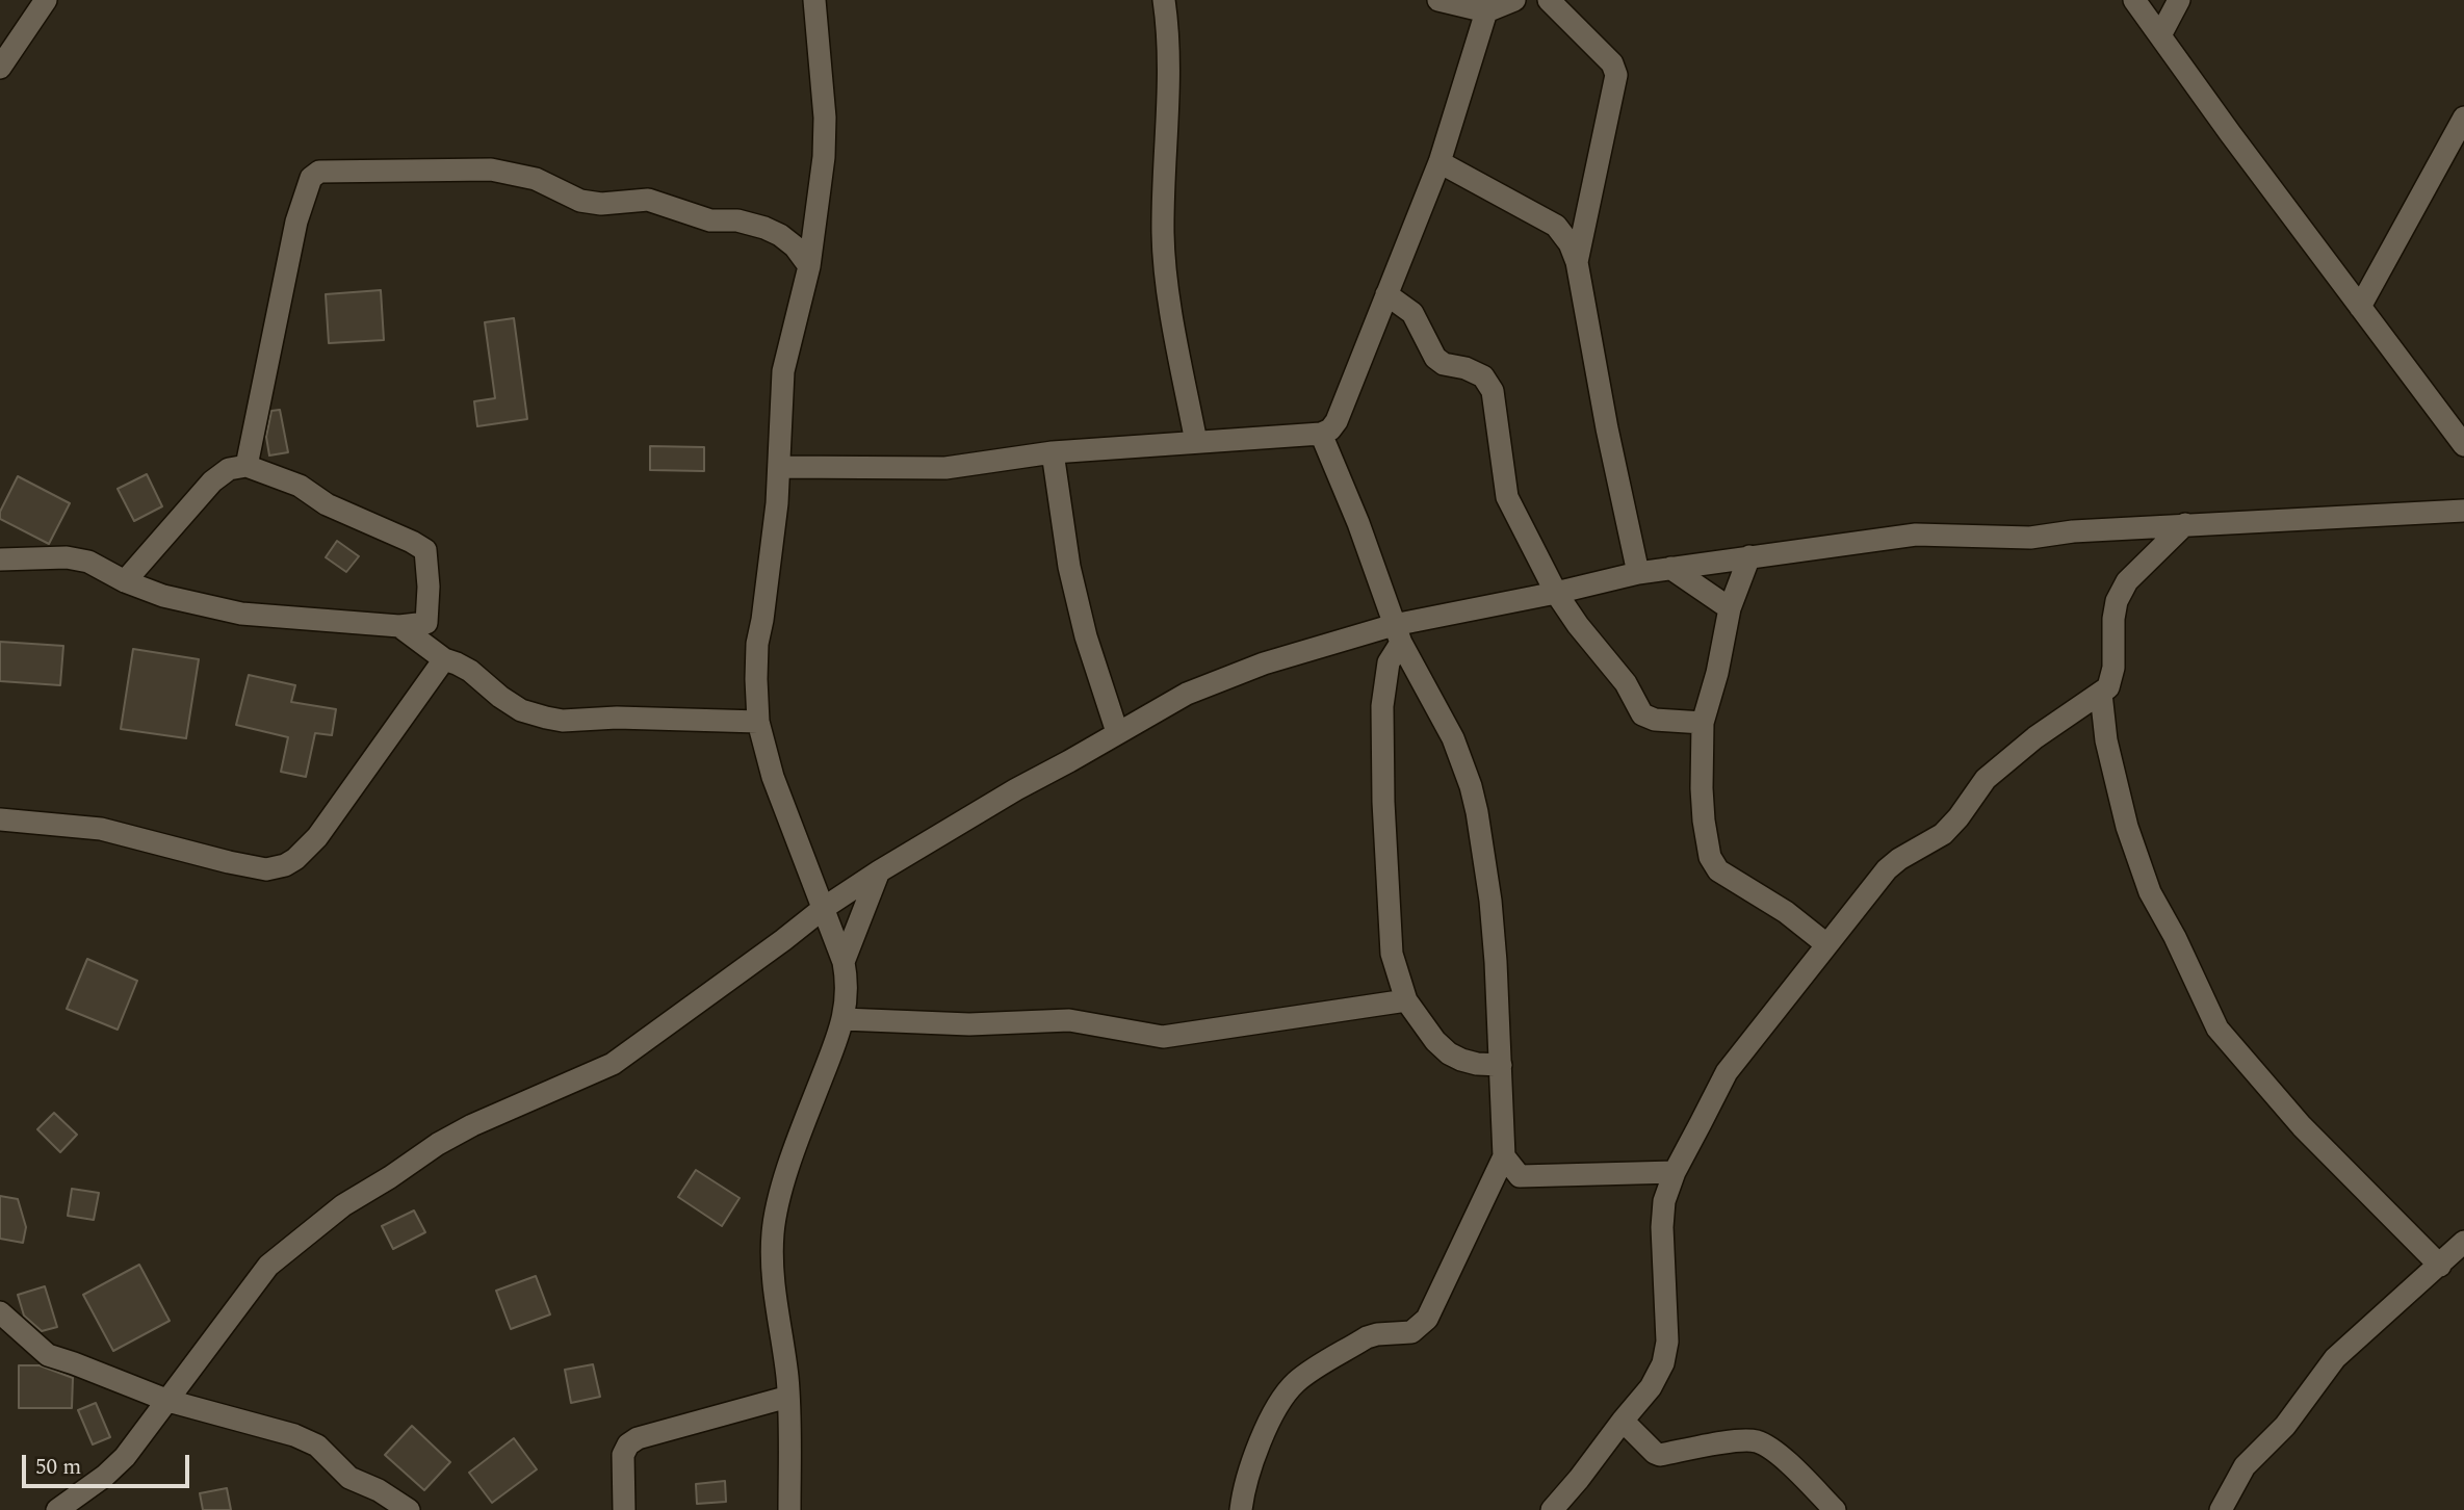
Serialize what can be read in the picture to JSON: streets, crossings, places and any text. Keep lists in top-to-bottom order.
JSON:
{
  "scale_bar": "50 m"
}
